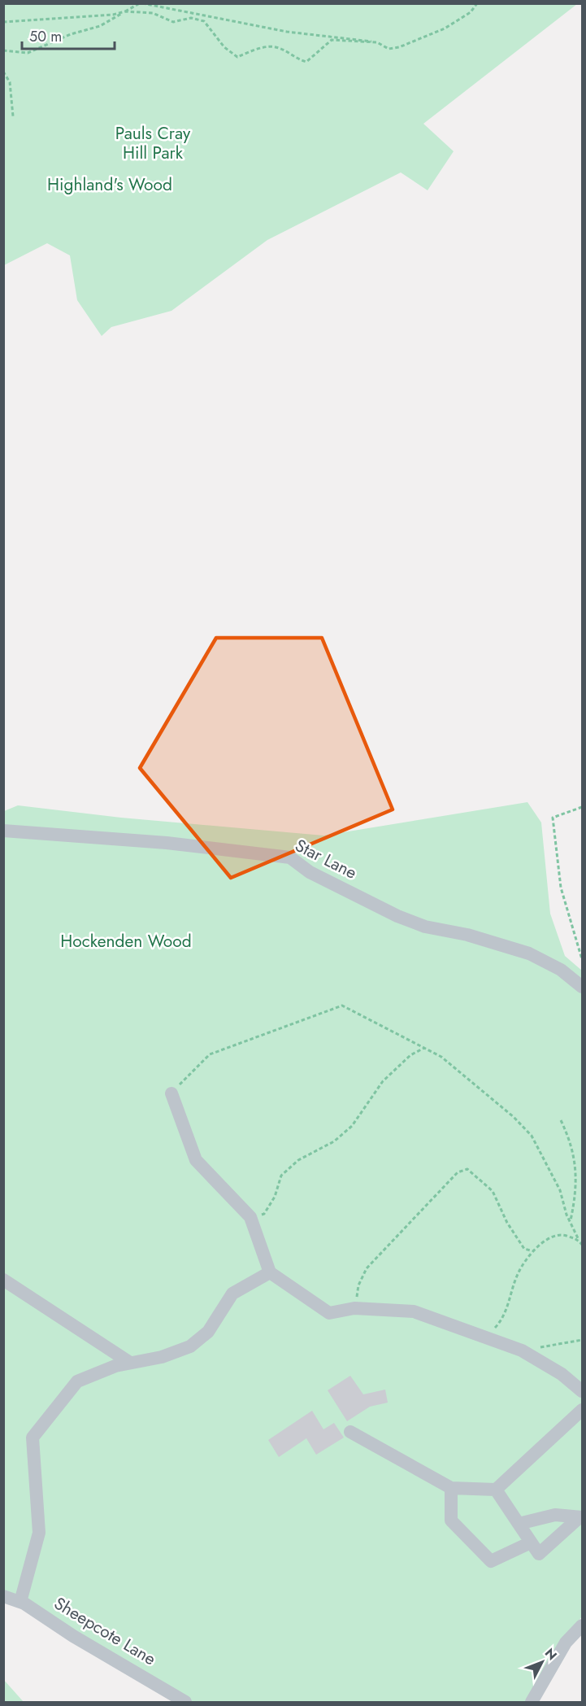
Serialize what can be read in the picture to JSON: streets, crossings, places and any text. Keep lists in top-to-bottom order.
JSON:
{
  "streets": {
    "street": ["Star Lane", "Sheepcote Lane"]
  },
  "parks": ["Pauls Cray Hill Park", "Highland's Wood", "Hockenden Wood"],
  "scale_bar": "50 m",
  "north": "top right"
}
